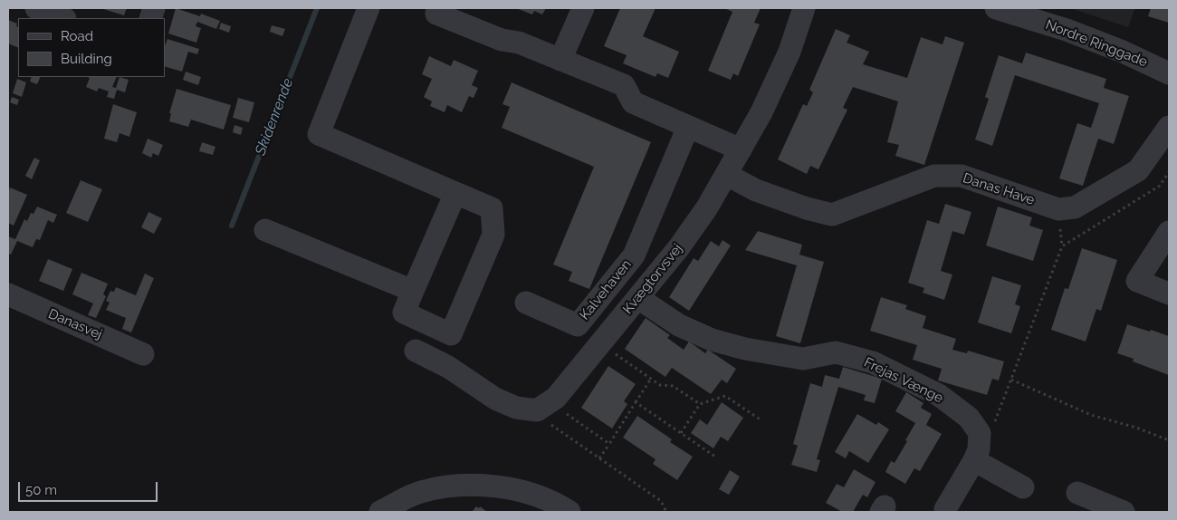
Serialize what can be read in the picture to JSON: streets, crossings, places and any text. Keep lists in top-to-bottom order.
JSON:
{
  "streets": {
    "street": [
      "Nordre Ringgade",
      "Danas Have",
      "Kvægtorvsvej",
      "Kalvehaven",
      "Danasvej",
      "Frejas Vænge"
    ]
  },
  "crossings": [
    ["Danas Have", "Kvægtorvsvej"],
    ["Kvægtorvsvej", "Frejas Vænge"]
  ],
  "water": ["Skidenrende"],
  "legend": ["Road", "Building"],
  "scale_bar": "50 m"
}
